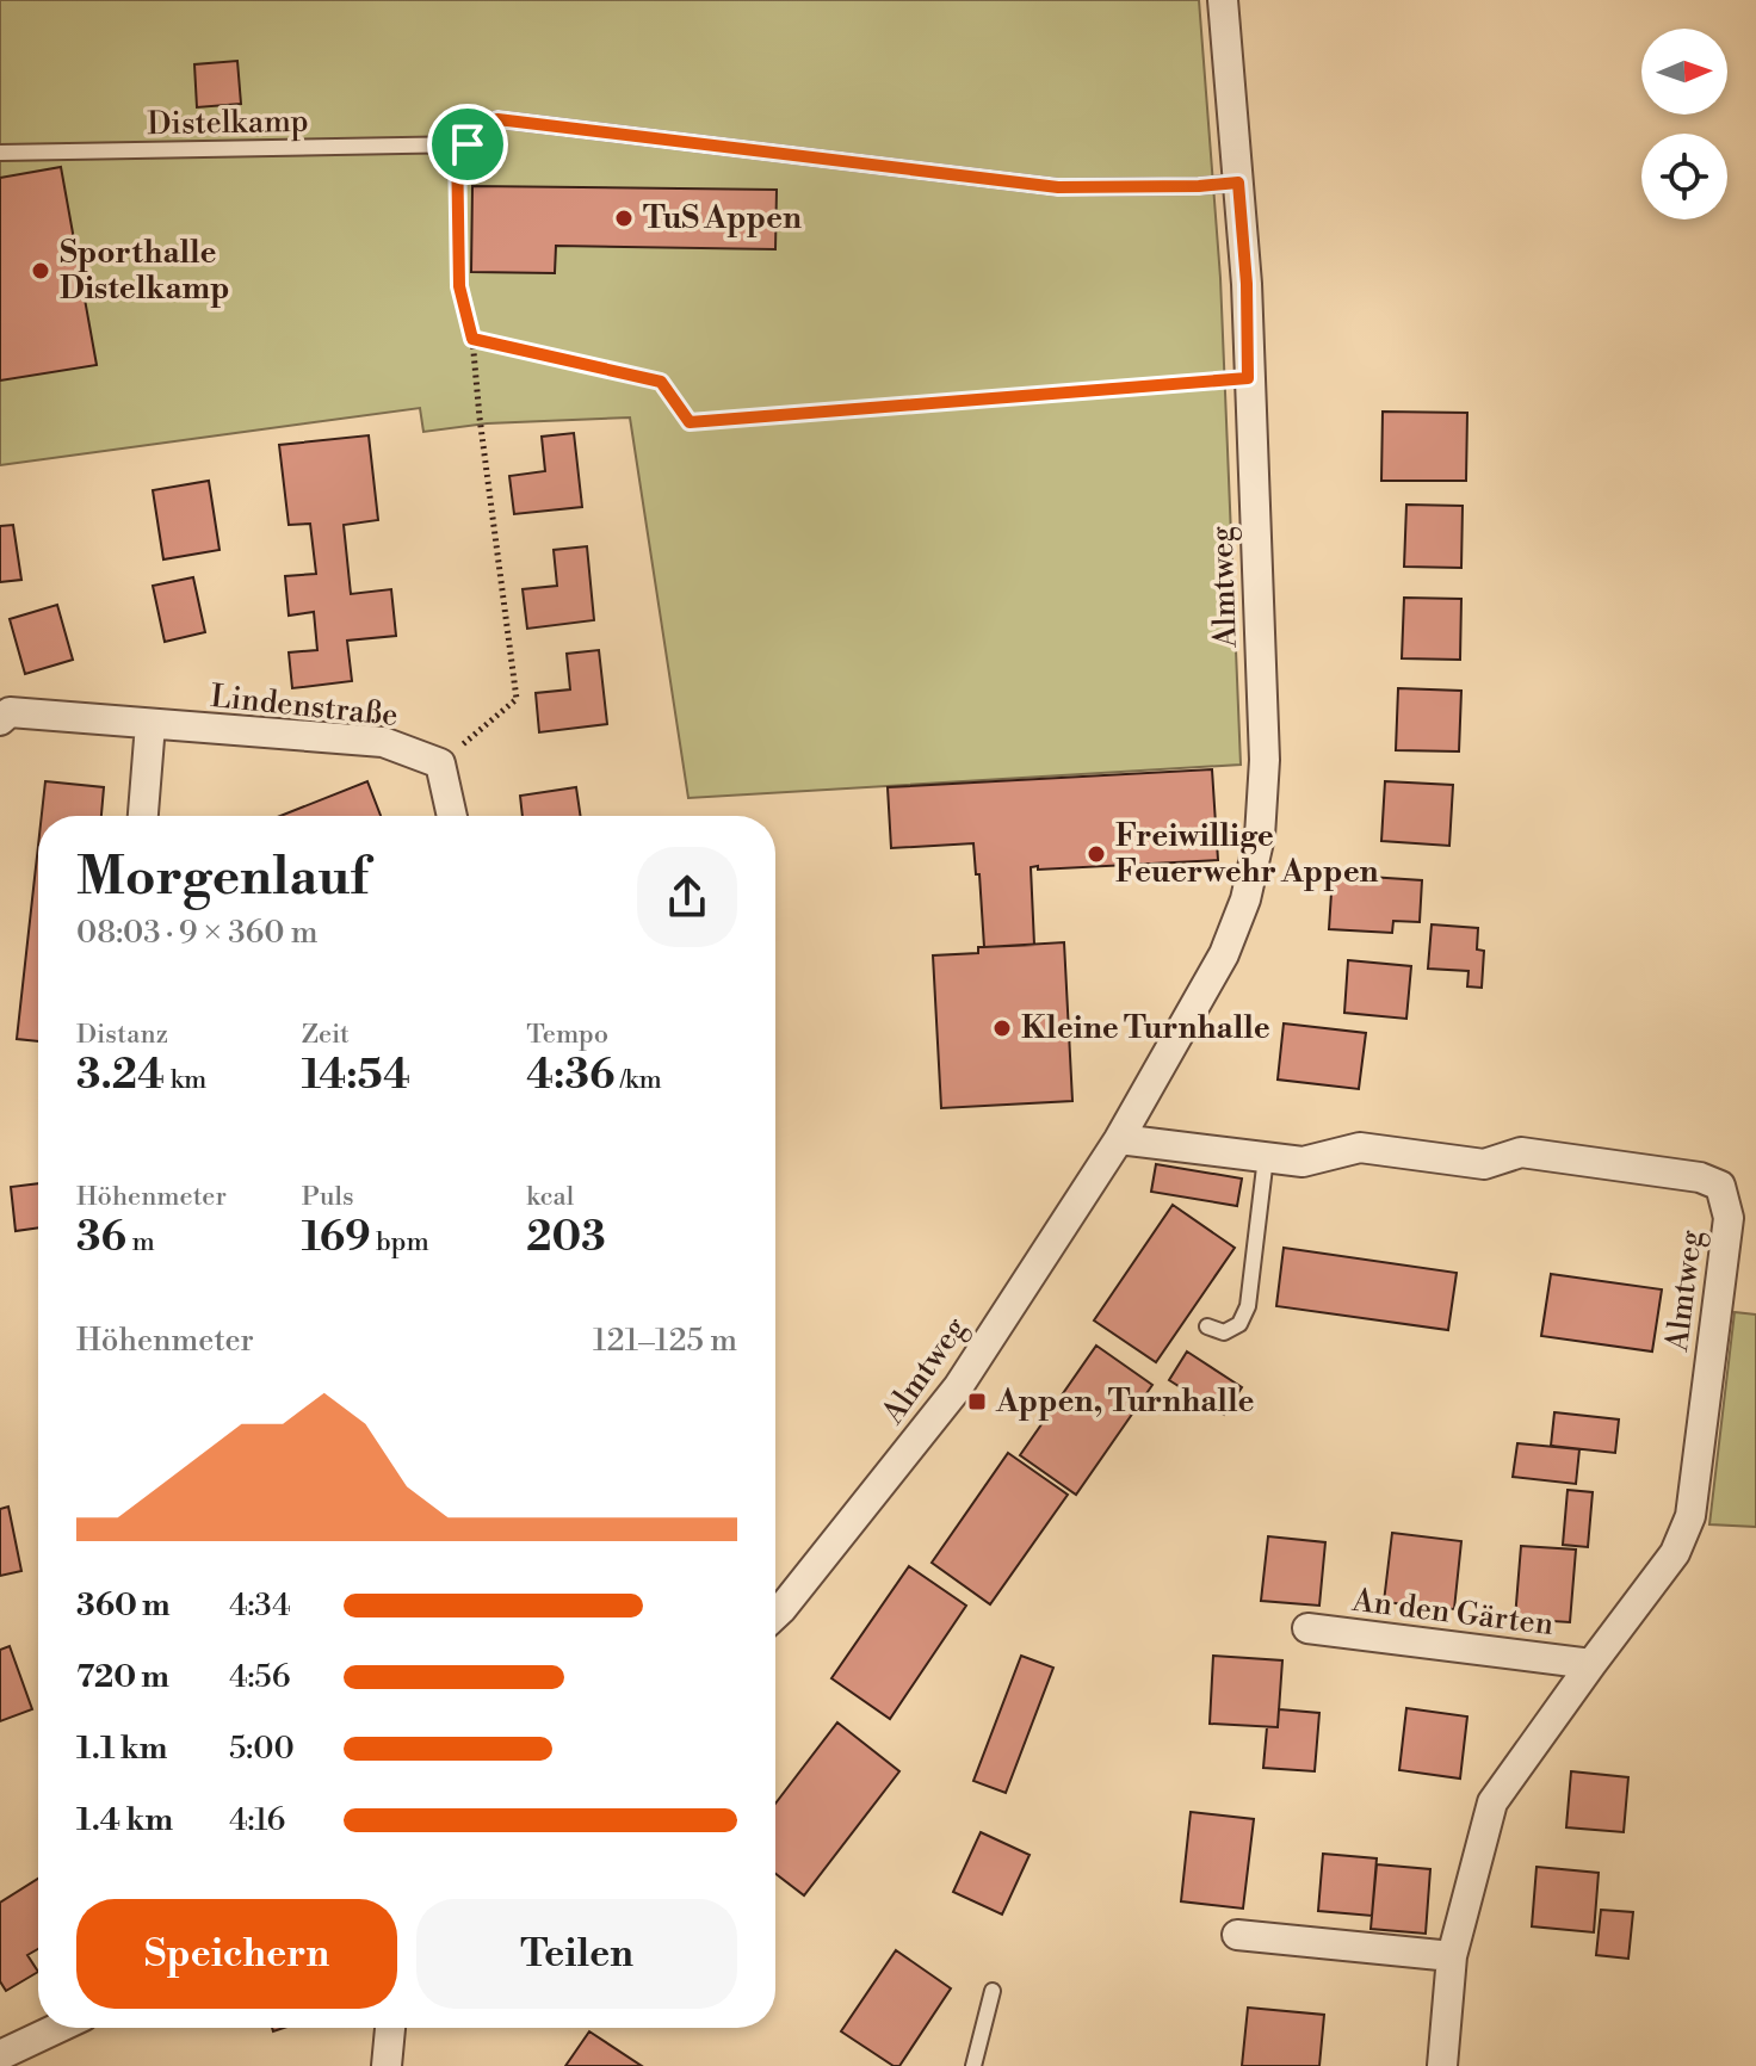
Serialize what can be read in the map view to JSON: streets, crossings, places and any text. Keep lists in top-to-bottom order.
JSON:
{
  "streets": {
    "street": ["Almtweg", "Lindenstraße", "An den Gärten"],
    "lane": ["Distelkamp"]
  },
  "crossings": [
    ["Almtweg", "An den Gärten"]
  ],
  "places": {
    "other": [
      "TuS Appen",
      "Sporthalle Distelkamp",
      "Freiwillige Feuerwehr Appen",
      "Kleine Turnhalle"
    ],
    "transit": ["Appen, Turnhalle"]
  },
  "north": "right",
  "page": {
    "heading": ["Morgenlauf", "08:03 · 9 × 360 m"],
    "stats": [
      ["Distanz", "3.24 km"],
      ["Zeit", "14:54"],
      ["Tempo", "4:36 /km"],
      ["Höhenmeter", "36 m"],
      ["Puls", "169 bpm"],
      ["kcal", "203"]
    ],
    "chart": ["Höhenmeter", "121–125 m"],
    "list": [
      {
        "name": "360 m",
        "note": "4:34"
      },
      {
        "name": "720 m",
        "note": "4:56"
      },
      {
        "name": "1.1 km",
        "note": "5:00"
      },
      {
        "name": "1.4 km",
        "note": "4:16"
      }
    ],
    "buttons": ["Speichern", "Teilen"]
  }
}
